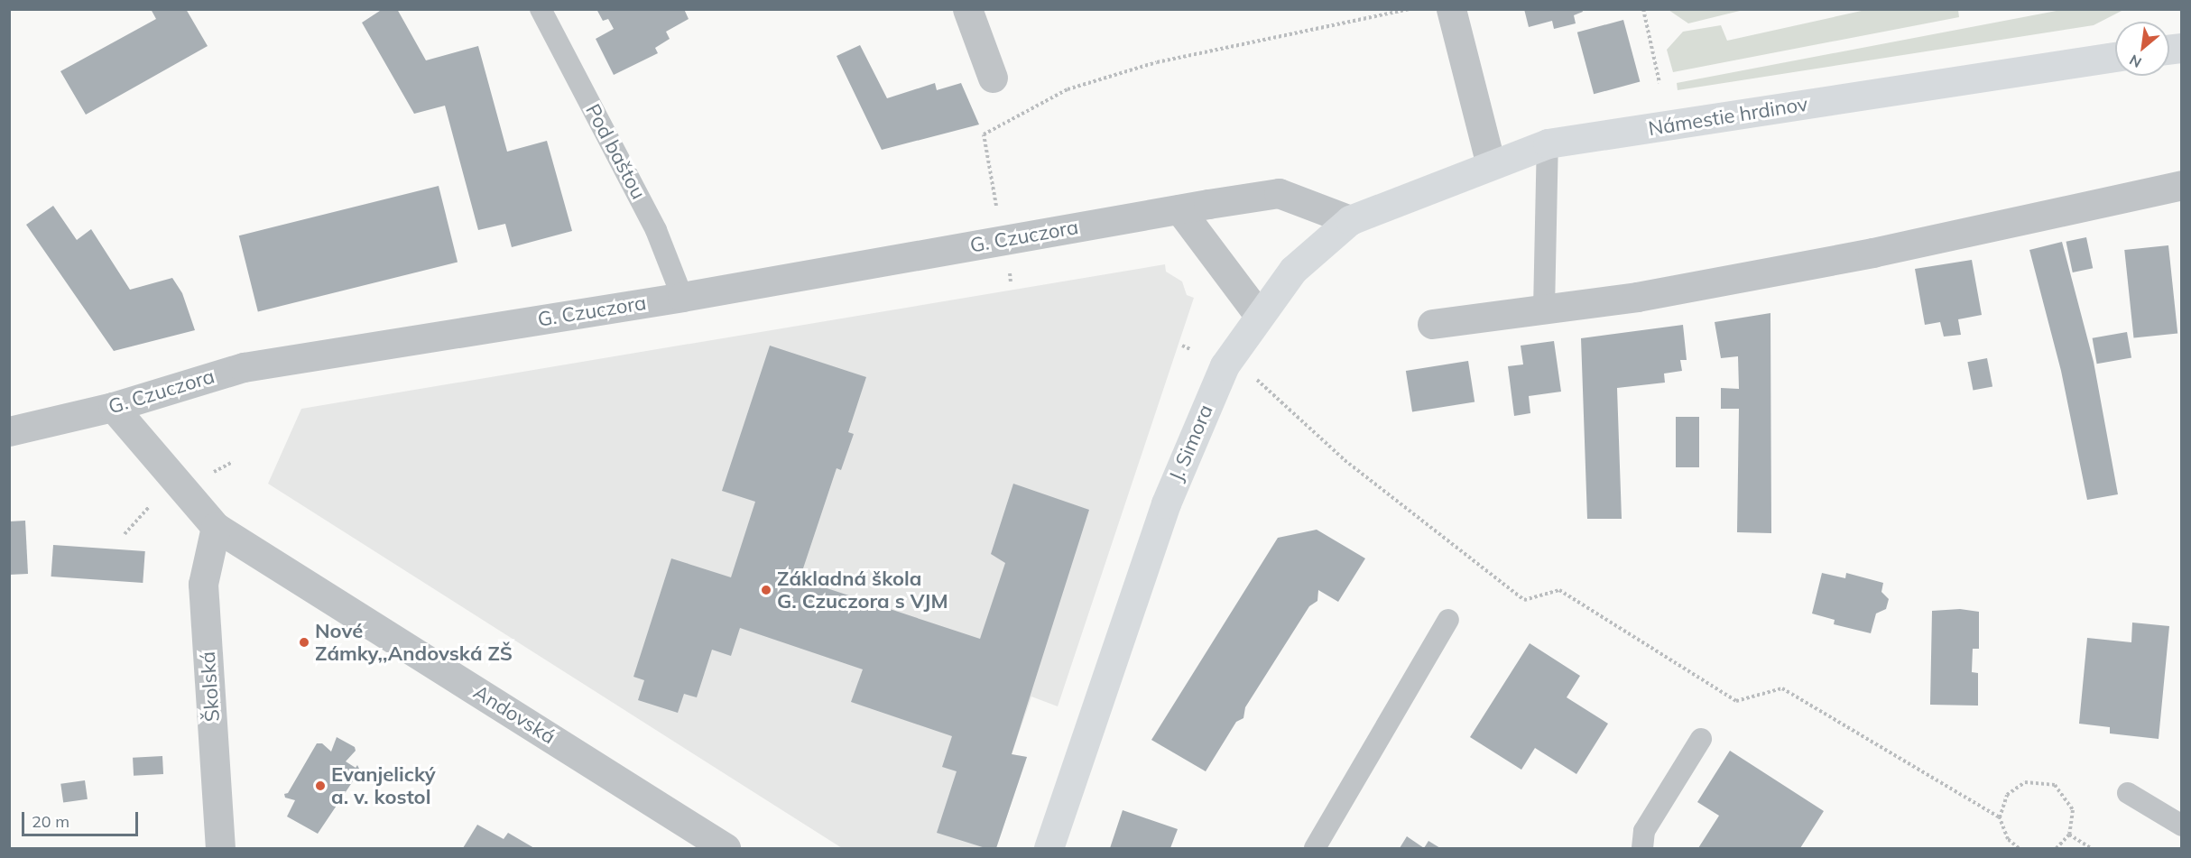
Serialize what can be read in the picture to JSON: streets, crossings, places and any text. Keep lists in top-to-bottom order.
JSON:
{
  "streets": {
    "main road": ["Námestie hrdinov", "J. Simora"],
    "street": ["G. Czuczora", "Školská", "Andovská"],
    "lane": ["Pod baštou"]
  },
  "crossings": [
    ["Námestie hrdinov", "J. Simora"],
    ["Pod baštou", "G. Czuczora"],
    ["G. Czuczora", "J. Simora"],
    ["G. Czuczora", "Andovská"],
    ["Školská", "Andovská"]
  ],
  "places": ["Základná škola G. Czuczora s VJM", "Nové Zámky,,Andovská ZŠ", "Evanjelický a. v. kostol"],
  "scale_bar": "20 m",
  "north": "bottom left"
}
